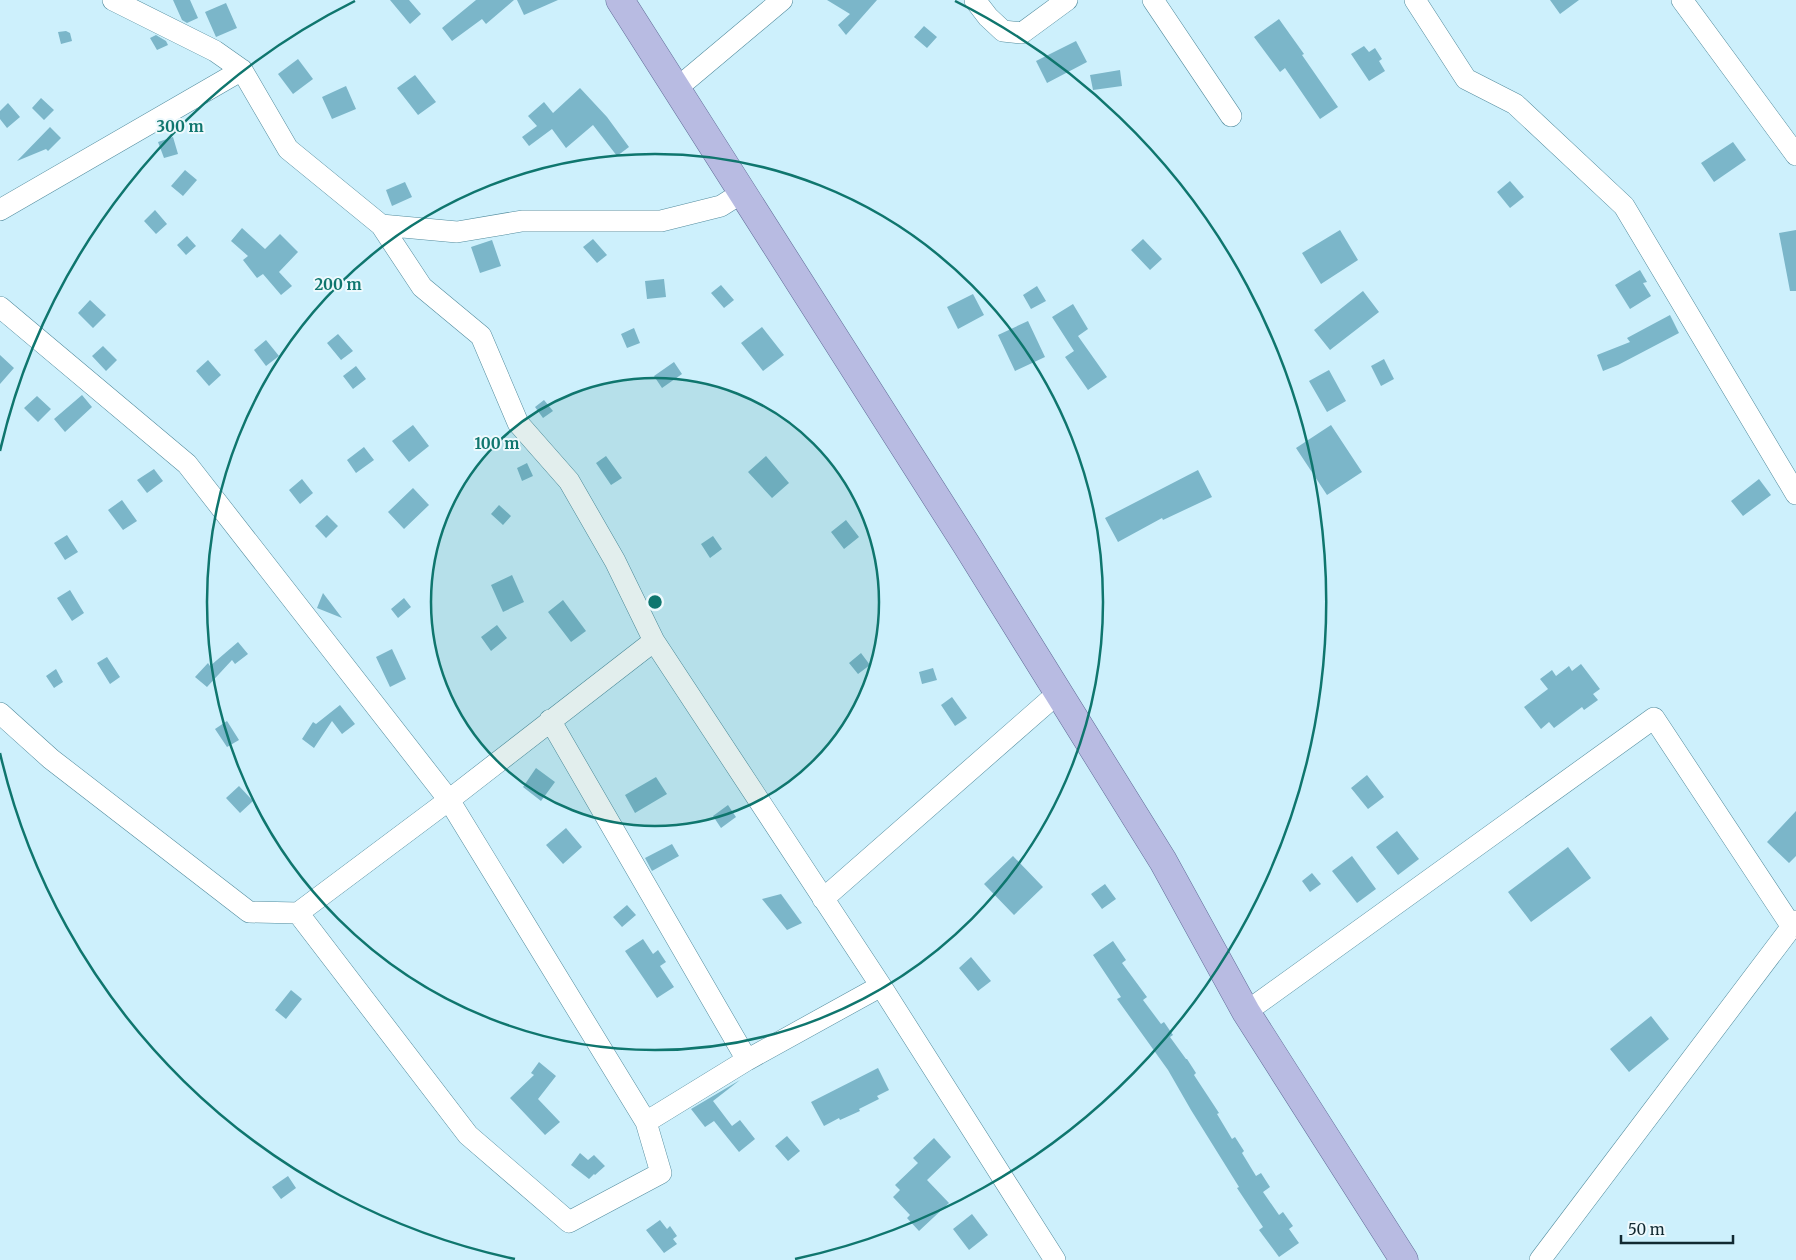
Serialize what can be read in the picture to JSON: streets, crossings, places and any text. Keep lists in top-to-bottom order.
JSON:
{
  "scale_bar": "50 m",
  "rings": ["300 m", "200 m", "100 m"]
}
